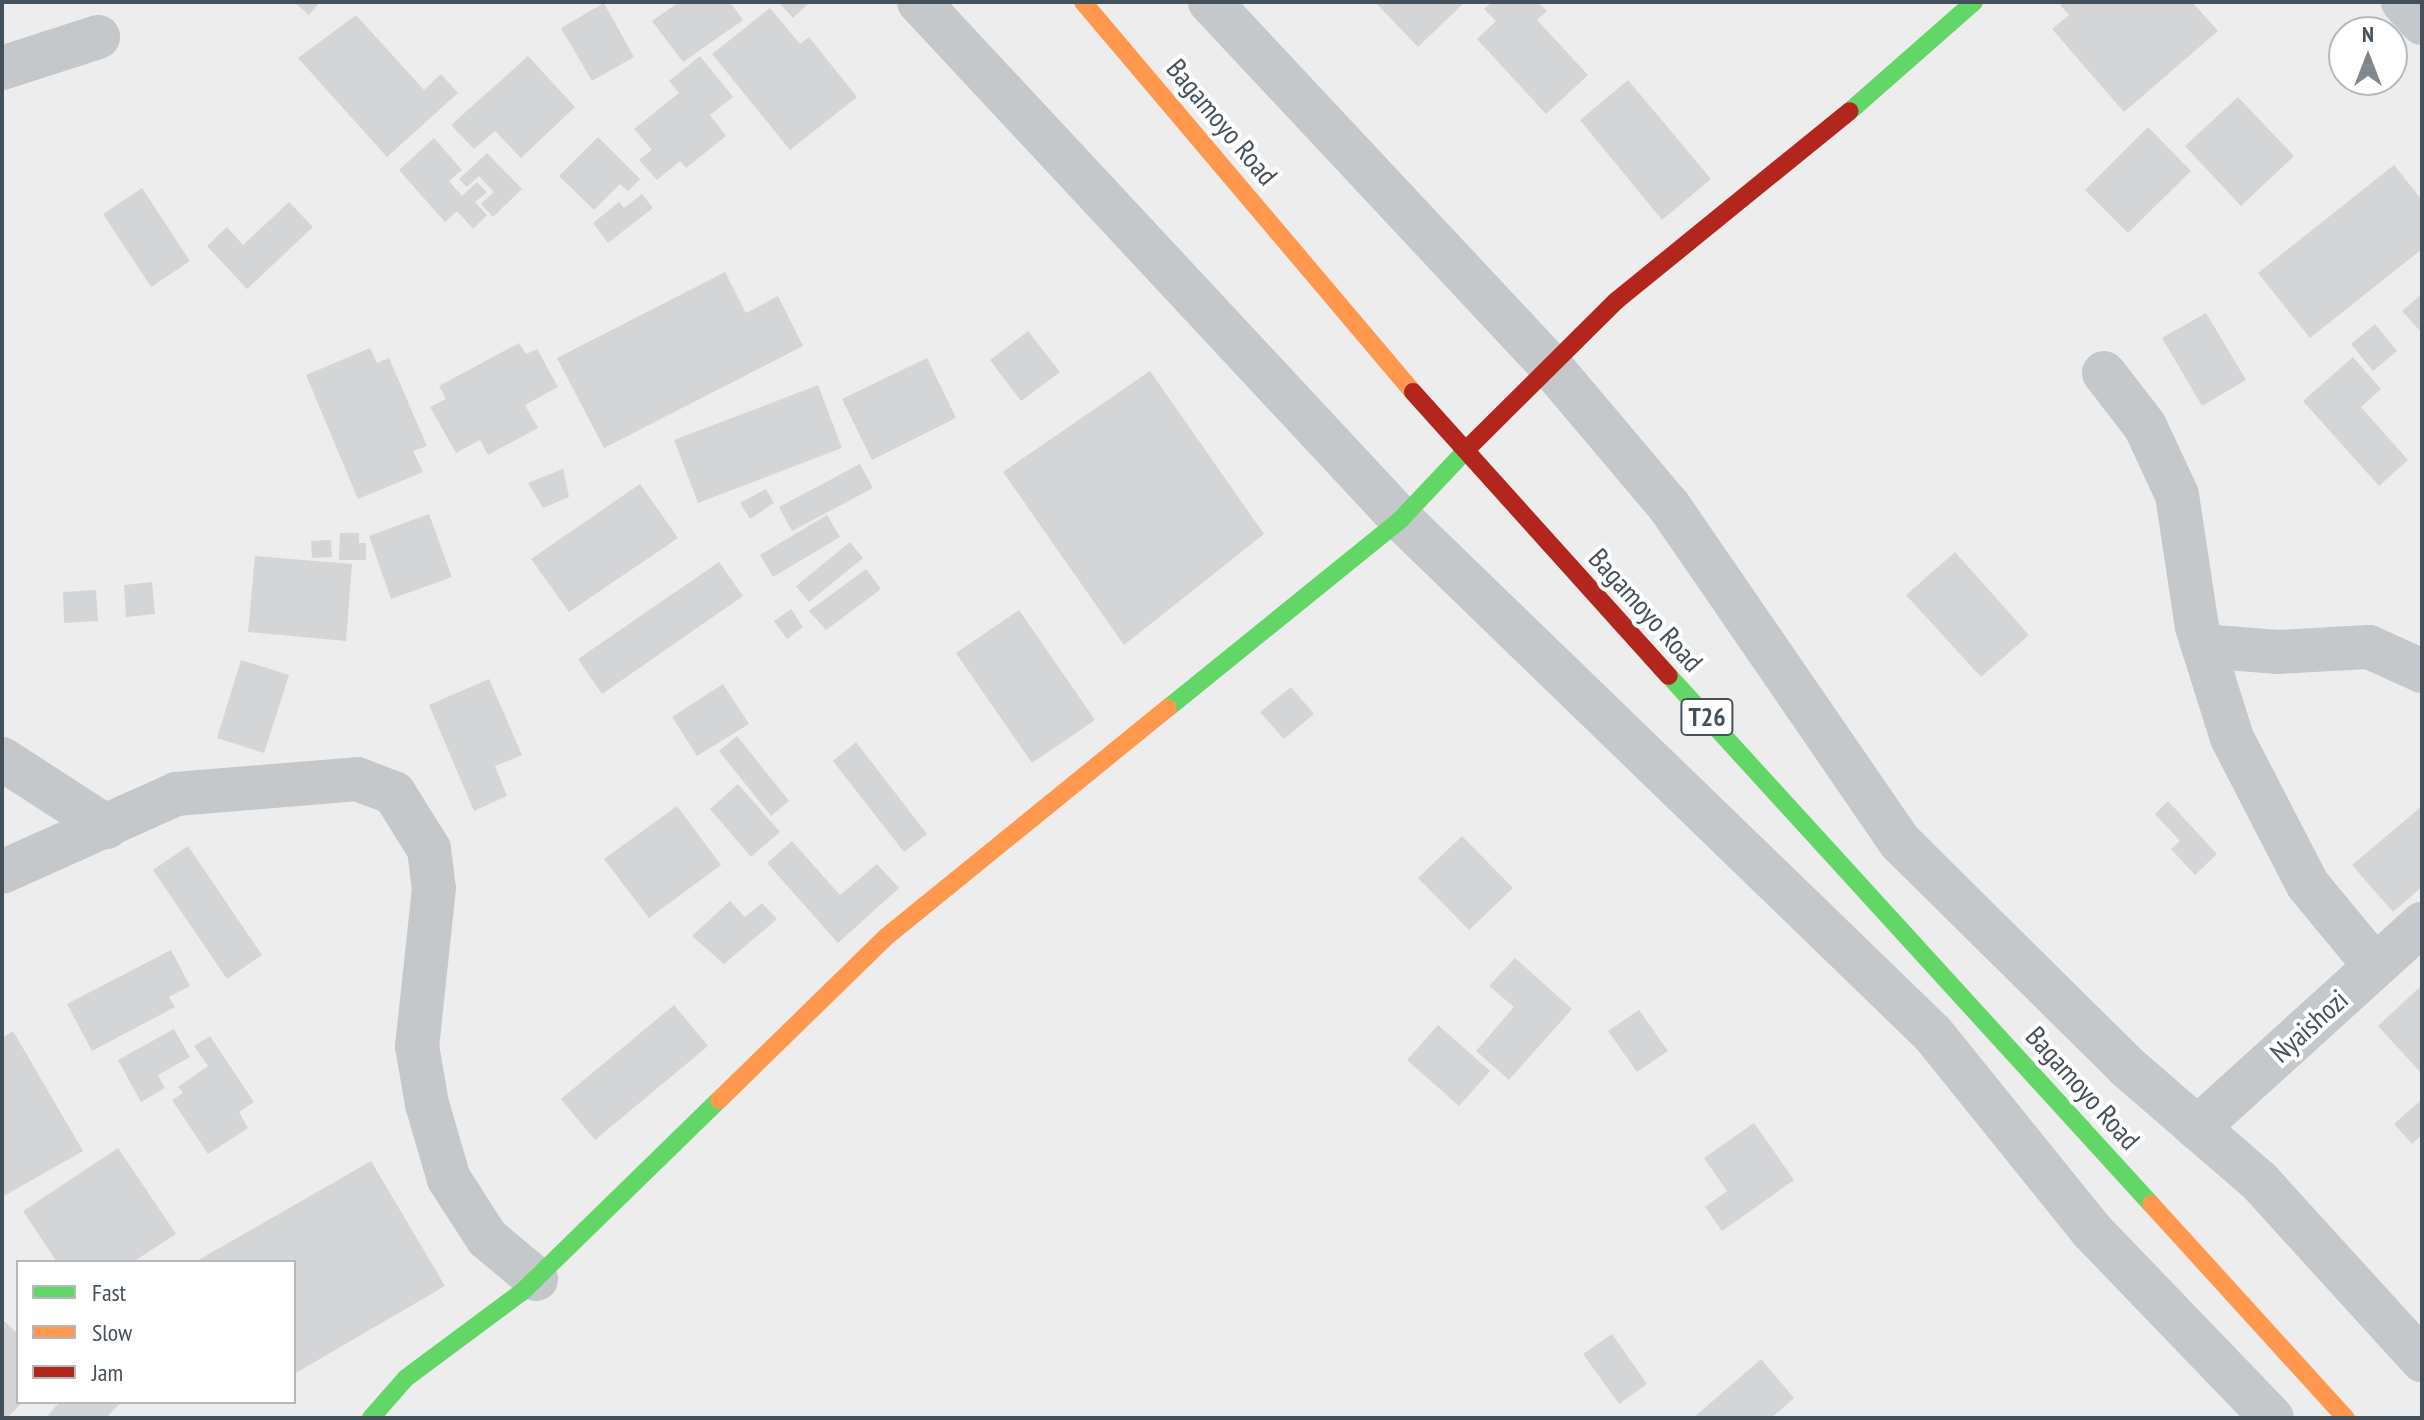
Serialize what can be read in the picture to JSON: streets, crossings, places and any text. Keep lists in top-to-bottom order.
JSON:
{
  "streets": {
    "main road": ["Bagamoyo Road", "T26"],
    "street": ["Nyaishozi"]
  },
  "legend": ["Fast", "Slow", "Jam"],
  "north": "top"
}
